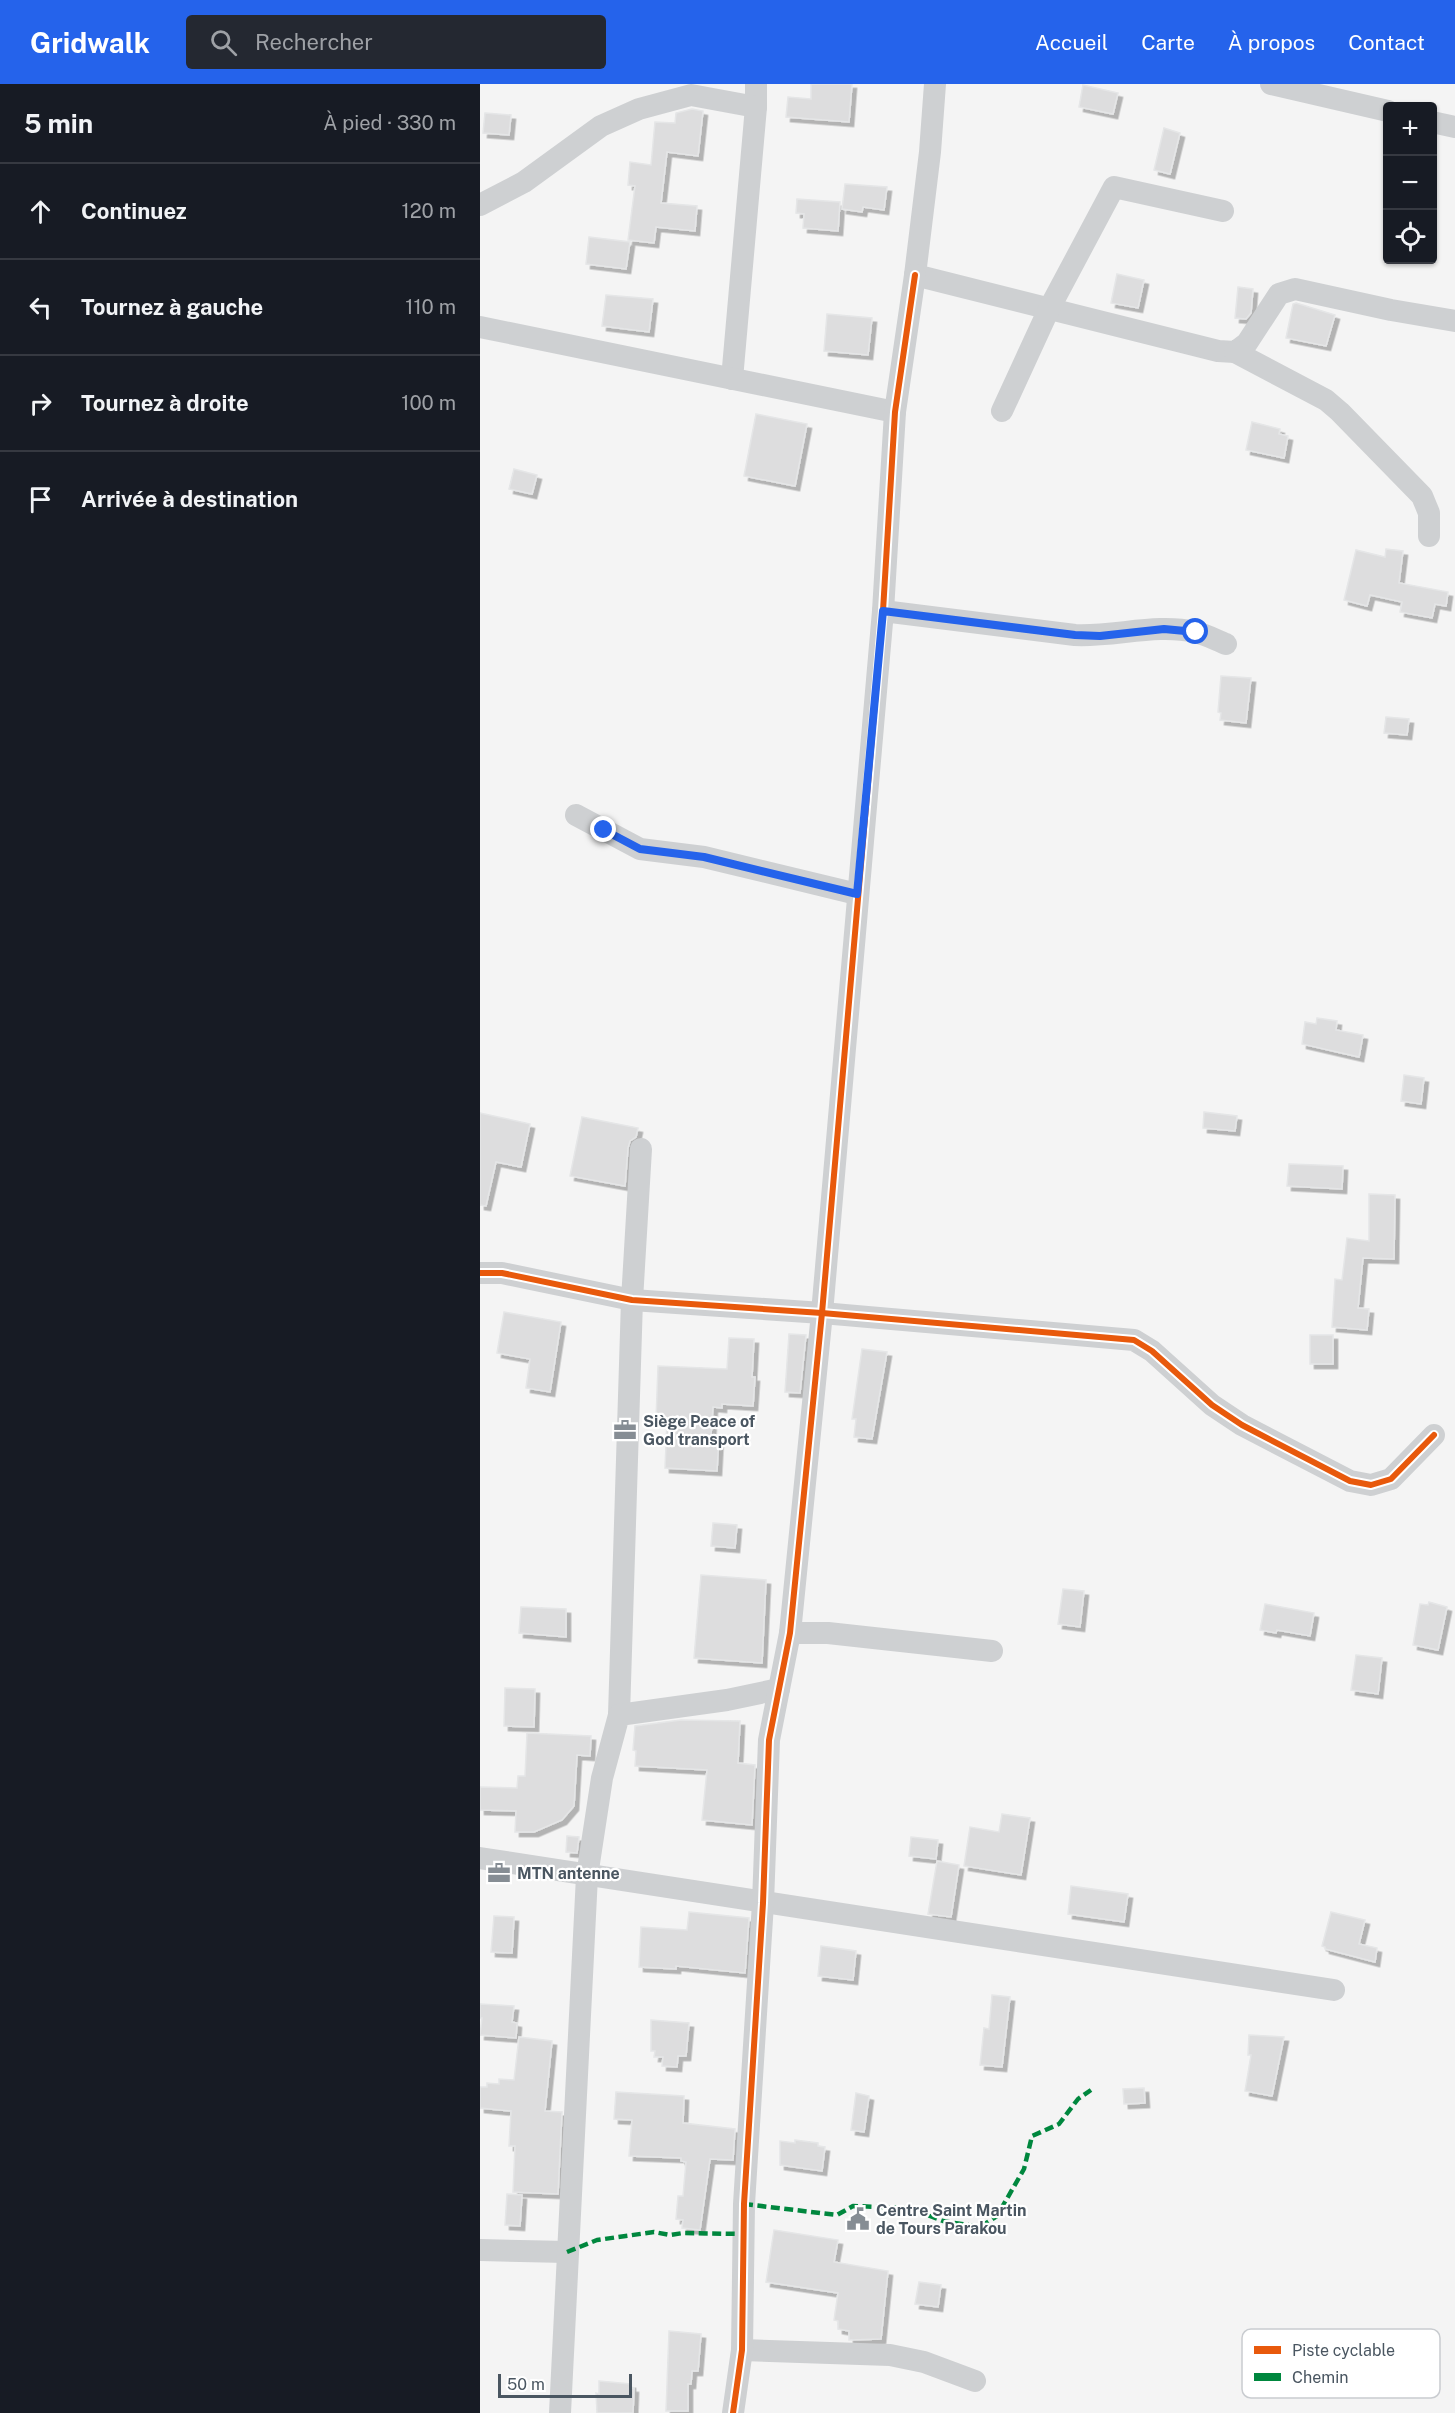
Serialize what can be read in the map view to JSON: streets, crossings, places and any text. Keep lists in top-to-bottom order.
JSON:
{
  "places": {
    "office": ["Siège Peace of God transport", "MTN antenne"],
    "public building": ["Centre Saint Martin de Tours Parakou"]
  },
  "legend": ["Piste cyclable", "Chemin"],
  "scale_bar": "50 m",
  "page": {
    "header": "Gridwalk",
    "search": "Rechercher",
    "nav": [
      "Accueil",
      "Carte",
      "À propos",
      "Contact"
    ],
    "heading": ["5 min", "À pied · 330 m"],
    "map_buttons": ["+", "−"],
    "list": [
      ["Continuez", "120 m"],
      ["Tournez à gauche", "110 m"],
      ["Tournez à droite", "100 m"],
      "Arrivée à destination"
    ],
    "scale": "50 m"
  }
}
